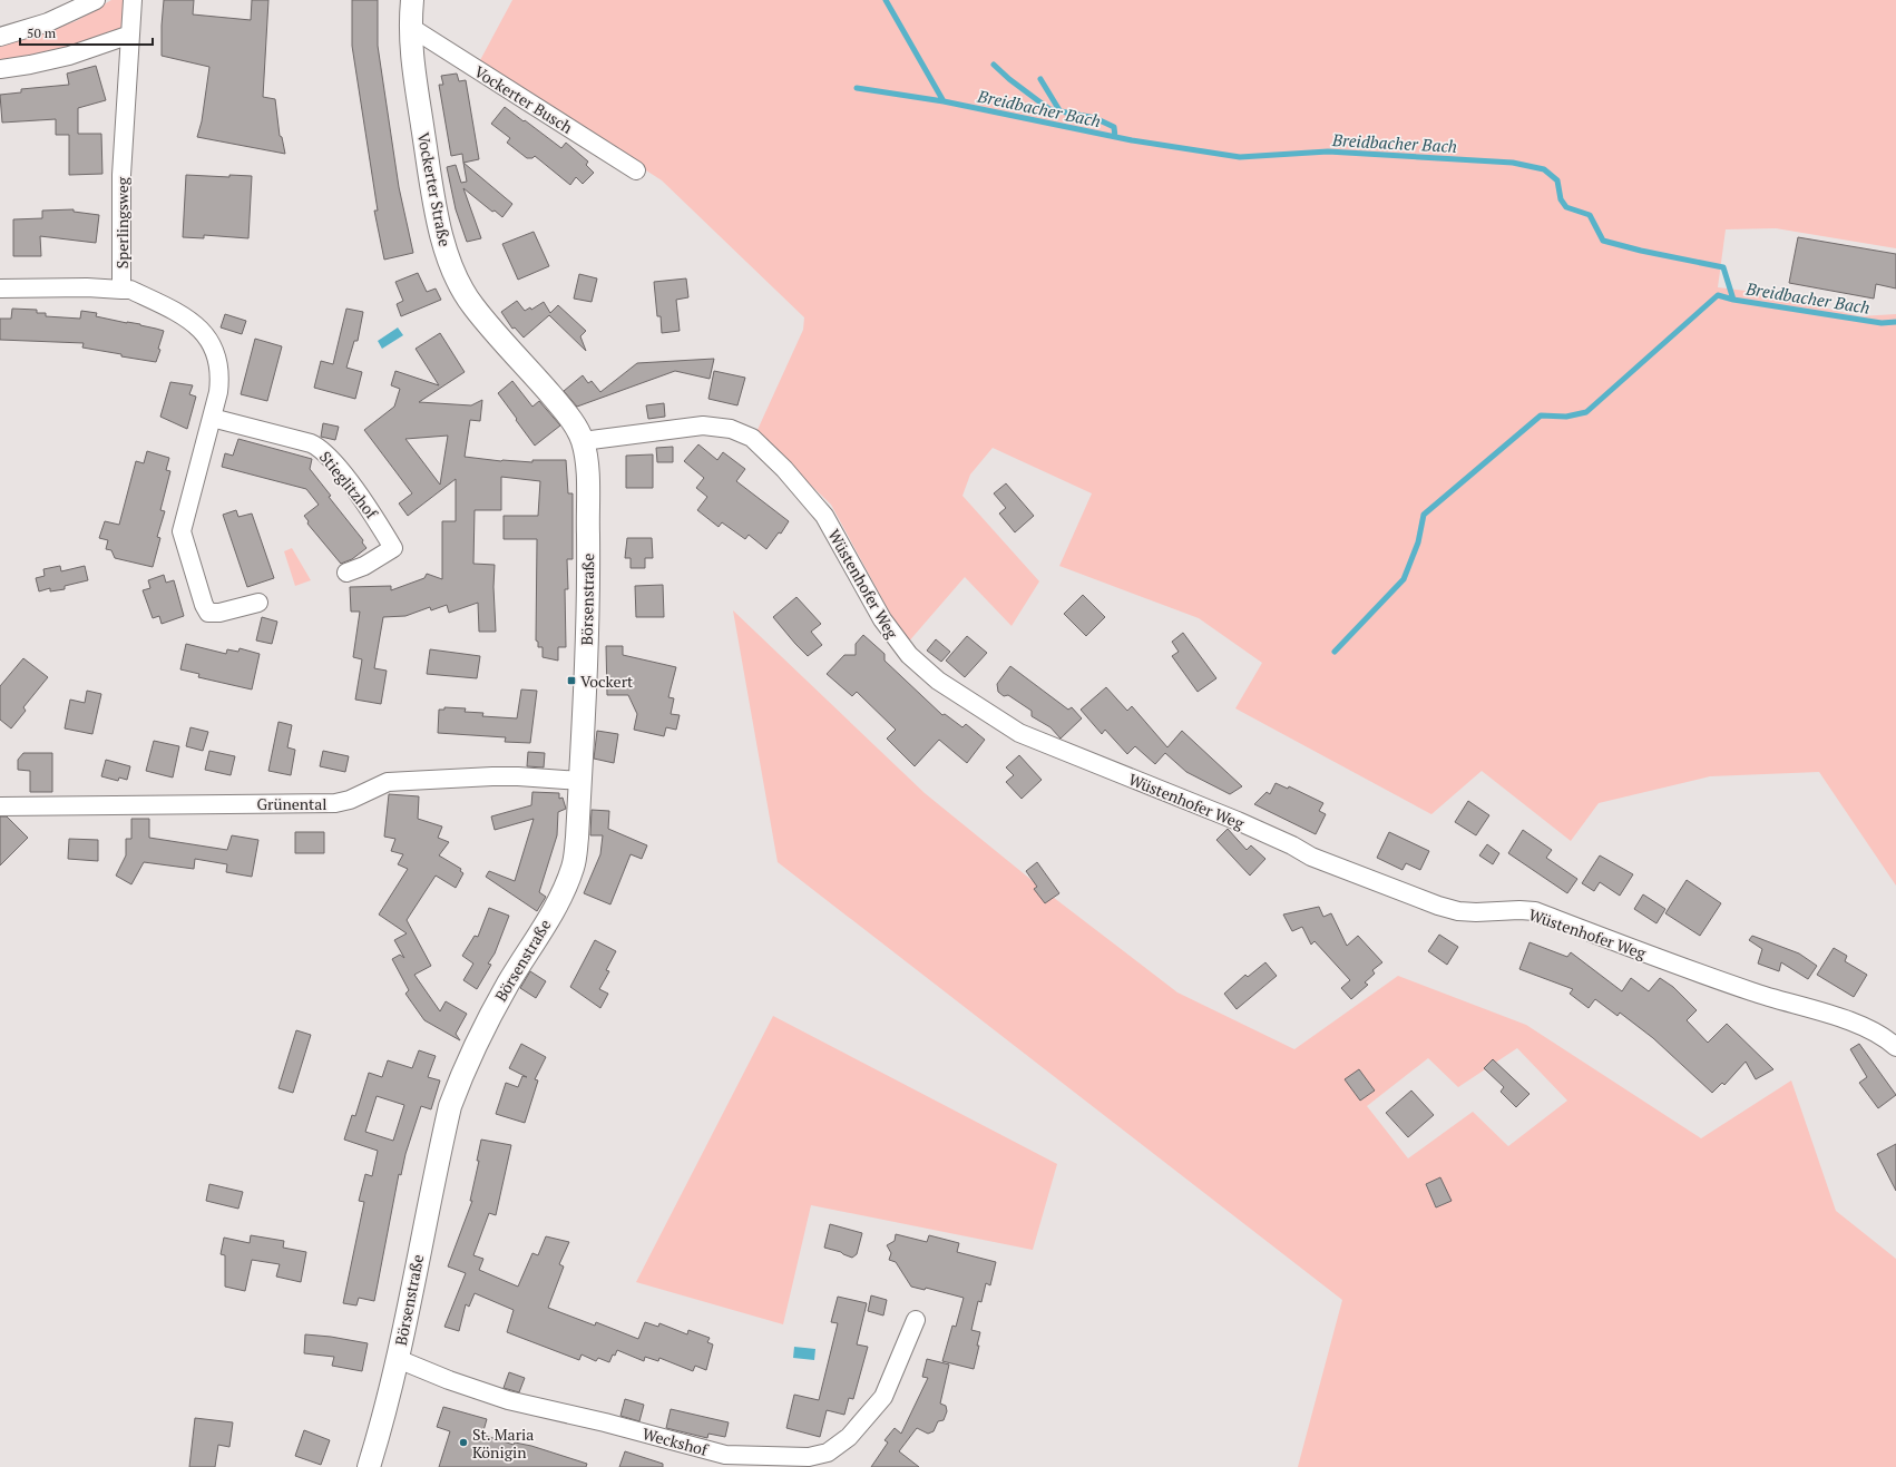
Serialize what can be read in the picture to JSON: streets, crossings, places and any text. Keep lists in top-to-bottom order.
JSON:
{
  "streets": {
    "street": [
      "Vockerter Busch",
      "Vockerter Straße",
      "Sperlingsweg",
      "Stieglitzhof",
      "Wüstenhofer Weg",
      "Börsenstraße",
      "Grünental",
      "Weckshof"
    ]
  },
  "crossings": [
    ["Vockerter Busch", "Vockerter Straße"],
    ["Vockerter Straße", "Wüstenhofer Weg"],
    ["Vockerter Straße", "Börsenstraße"],
    ["Wüstenhofer Weg", "Börsenstraße"],
    ["Börsenstraße", "Grünental"],
    ["Börsenstraße", "Weckshof"]
  ],
  "water": ["Breidbacher Bach"],
  "places": {
    "transit": ["Vockert"],
    "other": ["St. Maria Königin"]
  },
  "scale_bar": "50 m"
}
